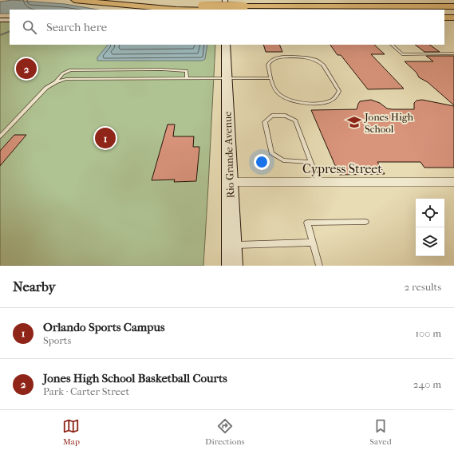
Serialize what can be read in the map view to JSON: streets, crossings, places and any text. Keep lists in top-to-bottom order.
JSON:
{
  "streets": {
    "street": ["Rio Grande Avenue", "Cypress Street"]
  },
  "crossings": [
    ["Rio Grande Avenue", "Cypress Street"]
  ],
  "places": {
    "school or university": ["Jones High School"]
  },
  "page": {
    "search": "Search here",
    "pins": ["2", "1"],
    "heading": ["Nearby", "2 results"],
    "list": [
      {
        "mark": "1",
        "name": "Orlando Sports Campus",
        "note": "Sports",
        "value": "100 m"
      },
      {
        "mark": "2",
        "name": "Jones High School Basketball Courts",
        "note": "Park · Carter Street",
        "value": "240 m"
      }
    ],
    "nav": ["Map", "Directions", "Saved"]
  }
}
